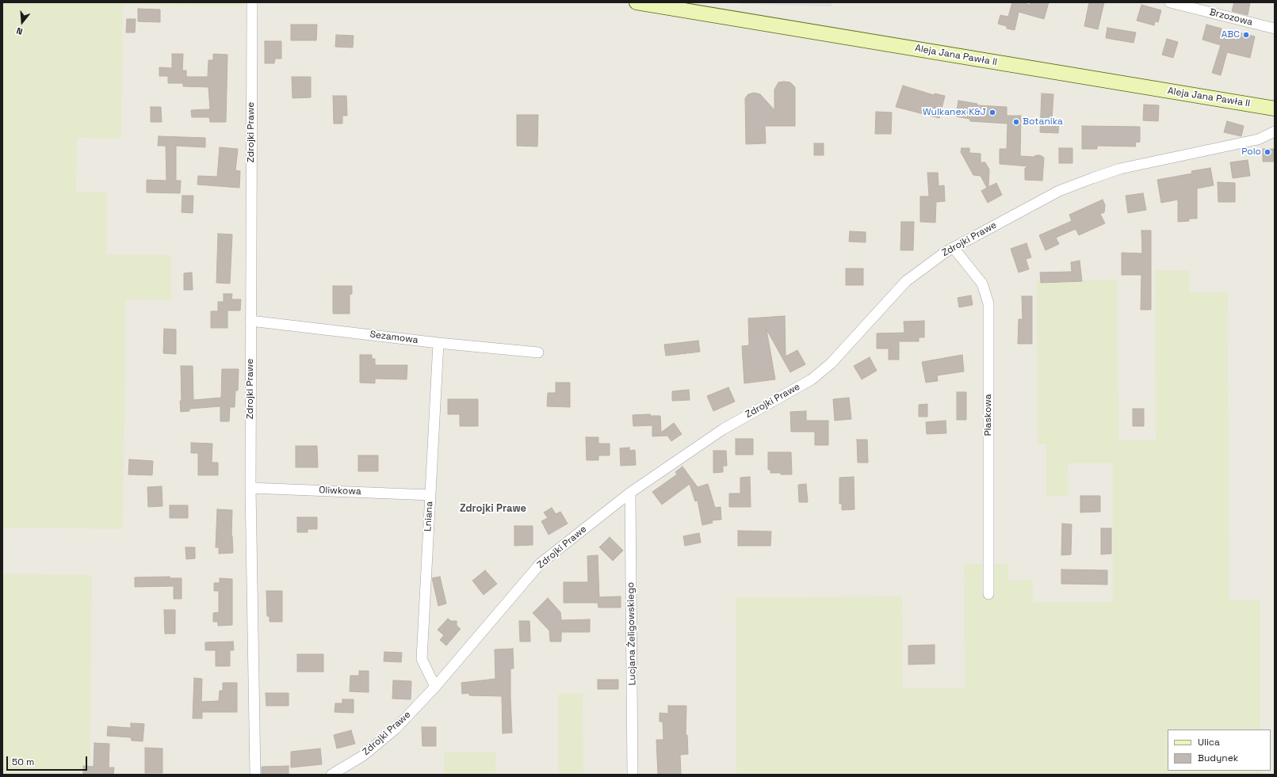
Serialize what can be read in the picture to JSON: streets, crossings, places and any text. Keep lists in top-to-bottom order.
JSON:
{
  "streets": {
    "main road": ["Aleja Jana Pawła II"],
    "street": [
      "Brzozowa",
      "Zdrojki Prawe",
      "Sezamowa",
      "Piaskowa",
      "Oliwkowa",
      "Lniana",
      "Lucjana Żeligowskiego"
    ]
  },
  "crossings": [
    ["Zdrojki Prawe", "Sezamowa"],
    ["Zdrojki Prawe", "Piaskowa"],
    ["Zdrojki Prawe", "Oliwkowa"],
    ["Zdrojki Prawe", "Lniana"],
    ["Zdrojki Prawe", "Lucjana Żeligowskiego"],
    ["Sezamowa", "Lniana"],
    ["Oliwkowa", "Lniana"]
  ],
  "districts": ["Zdrojki Prawe"],
  "places": [
    "ABC",
    "Wulkanex K&J",
    "Botanika",
    "Polo"
  ],
  "legend": ["Ulica", "Budynek"],
  "scale_bar": "50 m",
  "north": "bottom"
}
